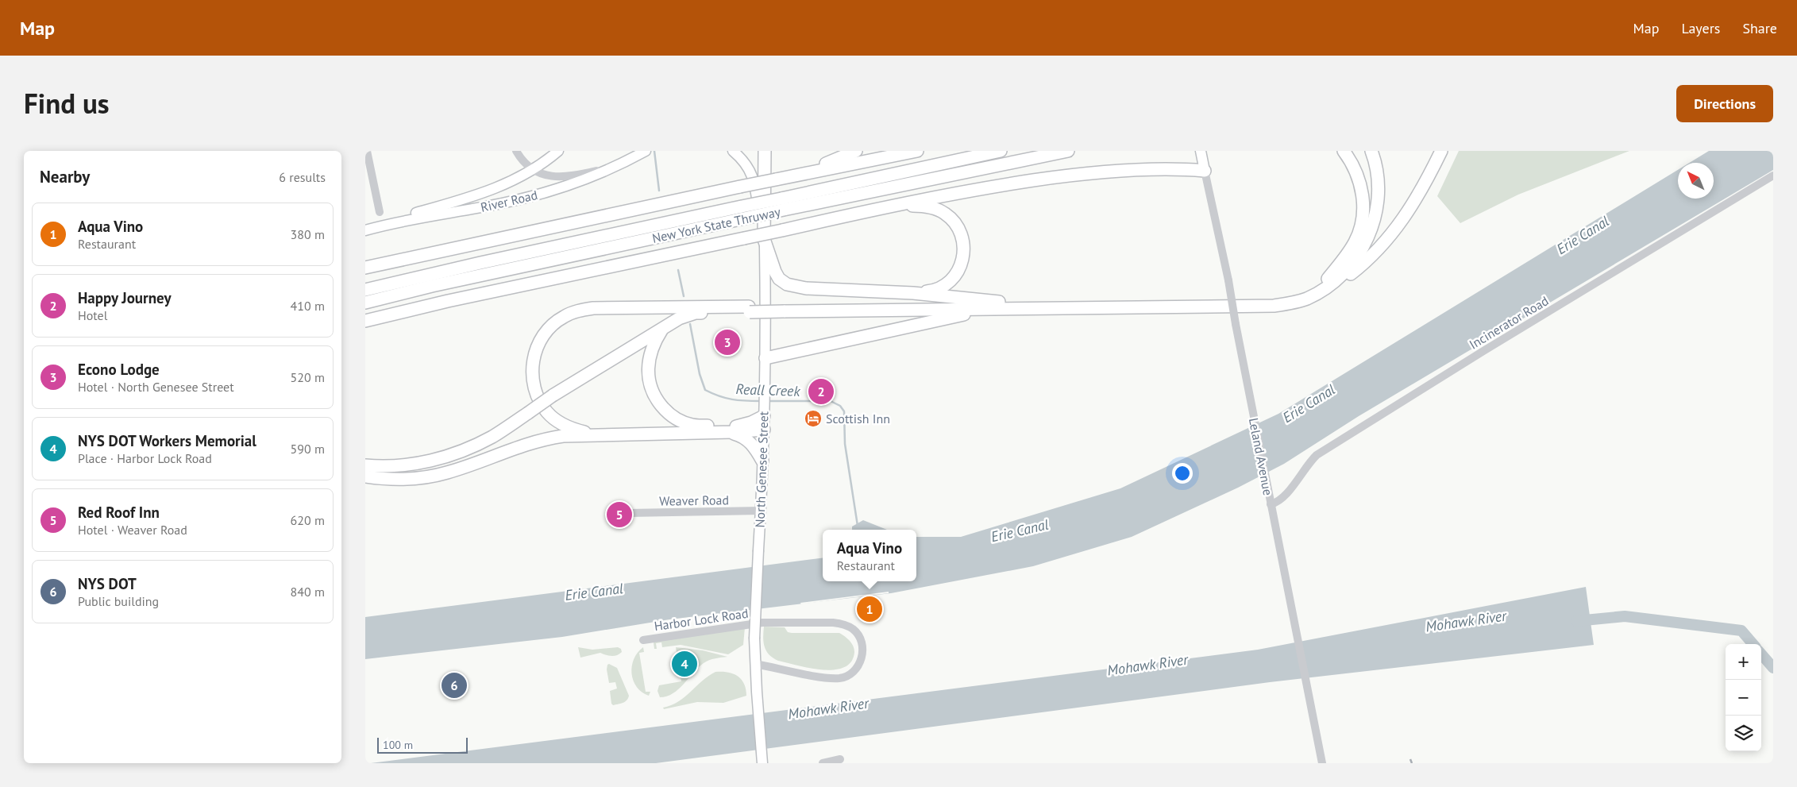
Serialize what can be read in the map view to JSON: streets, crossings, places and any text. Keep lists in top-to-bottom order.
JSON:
{
  "streets": {
    "highway": ["New York State Thruway", "North Genesee Street"],
    "main road": ["River Road", "Leland Avenue"],
    "street": ["Incinerator Road", "Weaver Road", "Harbor Lock Road"]
  },
  "crossings": [
    ["Incinerator Road", "Leland Avenue"],
    ["North Genesee Street", "Weaver Road"],
    ["North Genesee Street", "Harbor Lock Road"]
  ],
  "water": ["Erie Canal", "Reall Creek", "Mohawk River"],
  "places": {
    "hotel": ["Scottish Inn"]
  },
  "scale_bar": "100 m",
  "north": "top left",
  "page": {
    "header": "Map",
    "nav": ["Map", "Layers", "Share"],
    "title": "Find us",
    "buttons": "Directions",
    "heading": ["Nearby", "6 results"],
    "list": [
      {
        "mark": "1",
        "name": "Aqua Vino",
        "note": "Restaurant",
        "value": "380 m"
      },
      {
        "mark": "2",
        "name": "Happy Journey",
        "note": "Hotel",
        "value": "410 m"
      },
      {
        "mark": "3",
        "name": "Econo Lodge",
        "note": "Hotel · North Genesee Street",
        "value": "520 m"
      },
      {
        "mark": "4",
        "name": "NYS DOT Workers Memorial",
        "note": "Place · Harbor Lock Road",
        "value": "590 m"
      },
      {
        "mark": "5",
        "name": "Red Roof Inn",
        "note": "Hotel · Weaver Road",
        "value": "620 m"
      },
      {
        "mark": "6",
        "name": "NYS DOT",
        "note": "Public building",
        "value": "840 m"
      }
    ],
    "pins": [
      "3",
      "2",
      "5",
      "1",
      "4",
      "6"
    ],
    "popup": ["Aqua Vino", "Restaurant"],
    "map_buttons": ["+", "−"],
    "scale": "100 m"
  }
}
